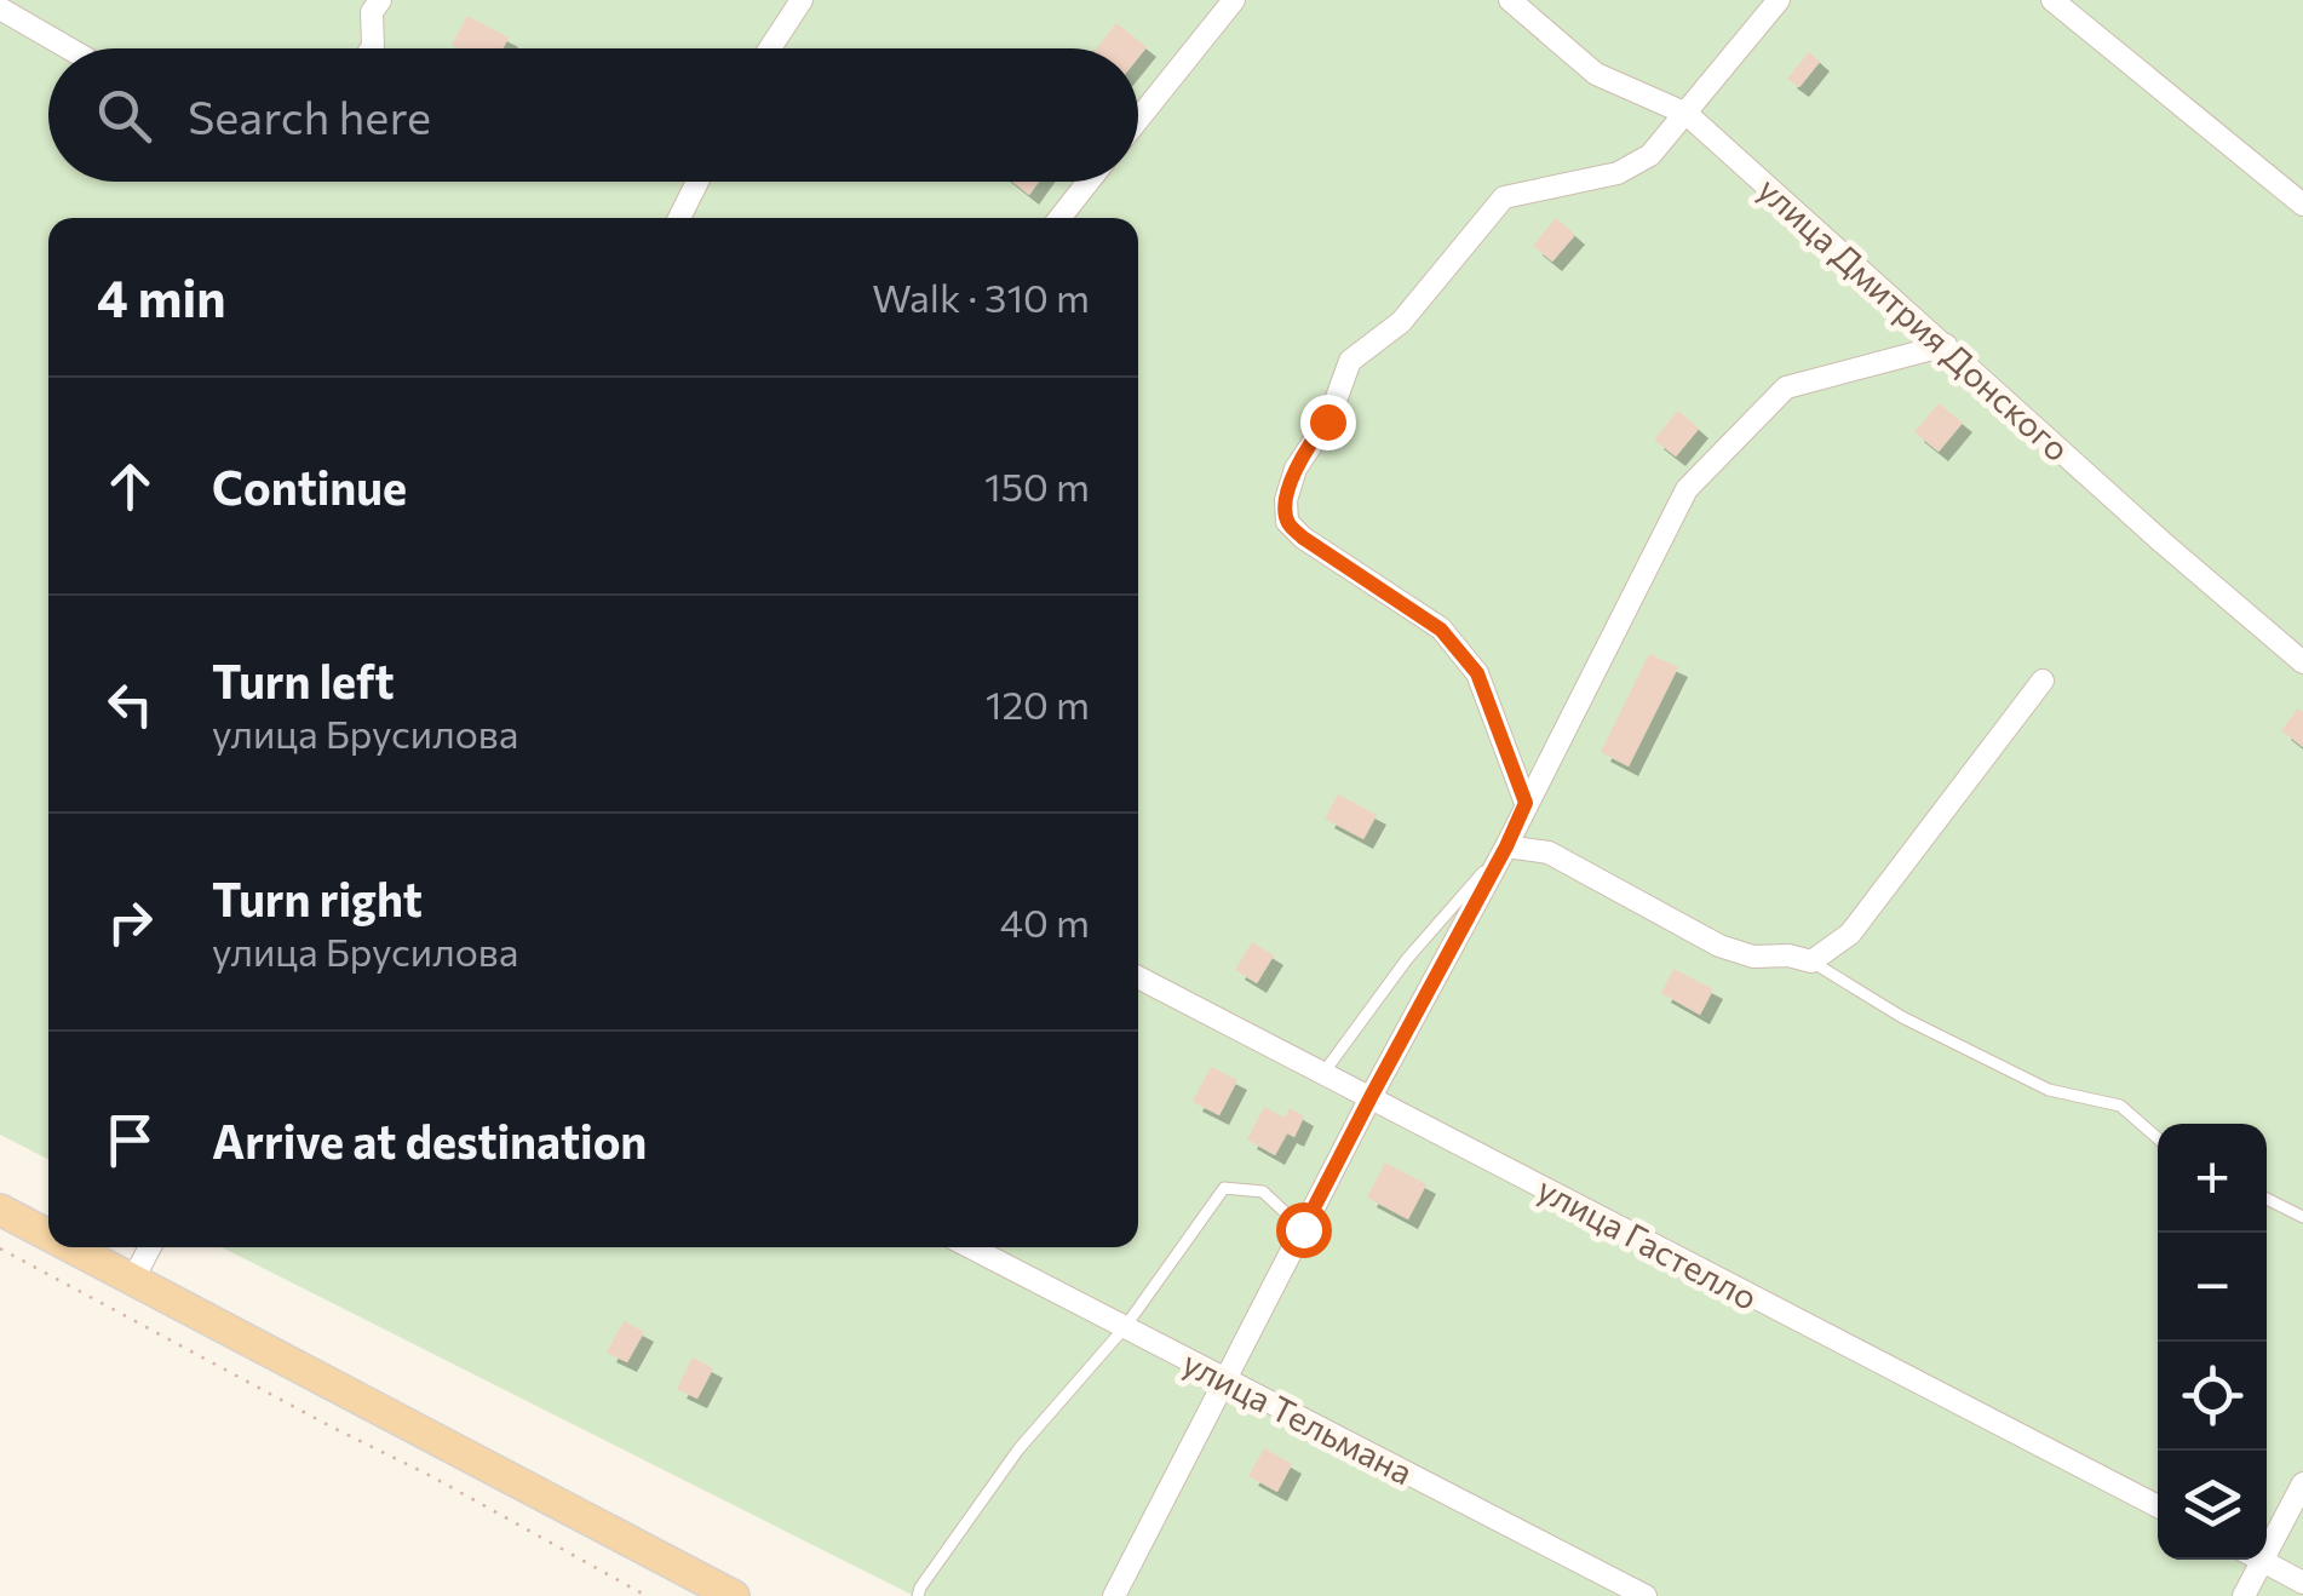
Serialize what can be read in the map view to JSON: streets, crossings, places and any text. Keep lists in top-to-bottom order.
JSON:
{
  "streets": {
    "street": ["улица Дмитрия Донского", "улица Гастелло", "улица Тельмана"]
  },
  "page": {
    "search": "Search here",
    "heading": ["4 min", "Walk · 310 m"],
    "list": [
      ["Continue", "150 m"],
      ["Turn left", "улица Брусилова", "120 m"],
      ["Turn right", "улица Брусилова", "40 m"],
      "Arrive at destination"
    ],
    "map_buttons": ["+", "−"]
  }
}
